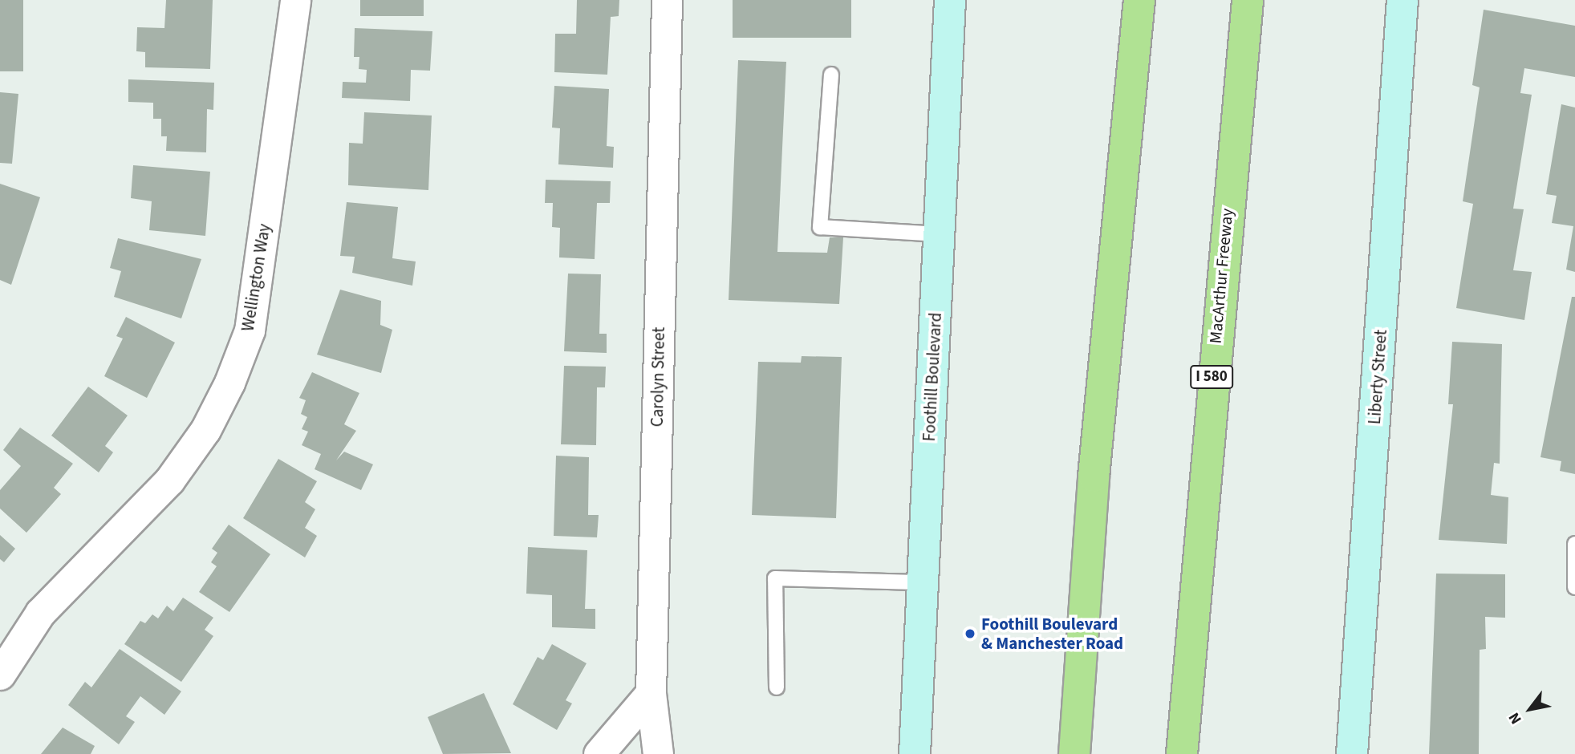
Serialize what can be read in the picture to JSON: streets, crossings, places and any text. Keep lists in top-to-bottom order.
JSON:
{
  "streets": {
    "highway": ["MacArthur Freeway", "I 580"],
    "main road": ["Foothill Boulevard", "Liberty Street"],
    "street": ["Wellington Way", "Carolyn Street"]
  },
  "places": ["Foothill Boulevard & Manchester Road"],
  "north": "bottom left"
}
